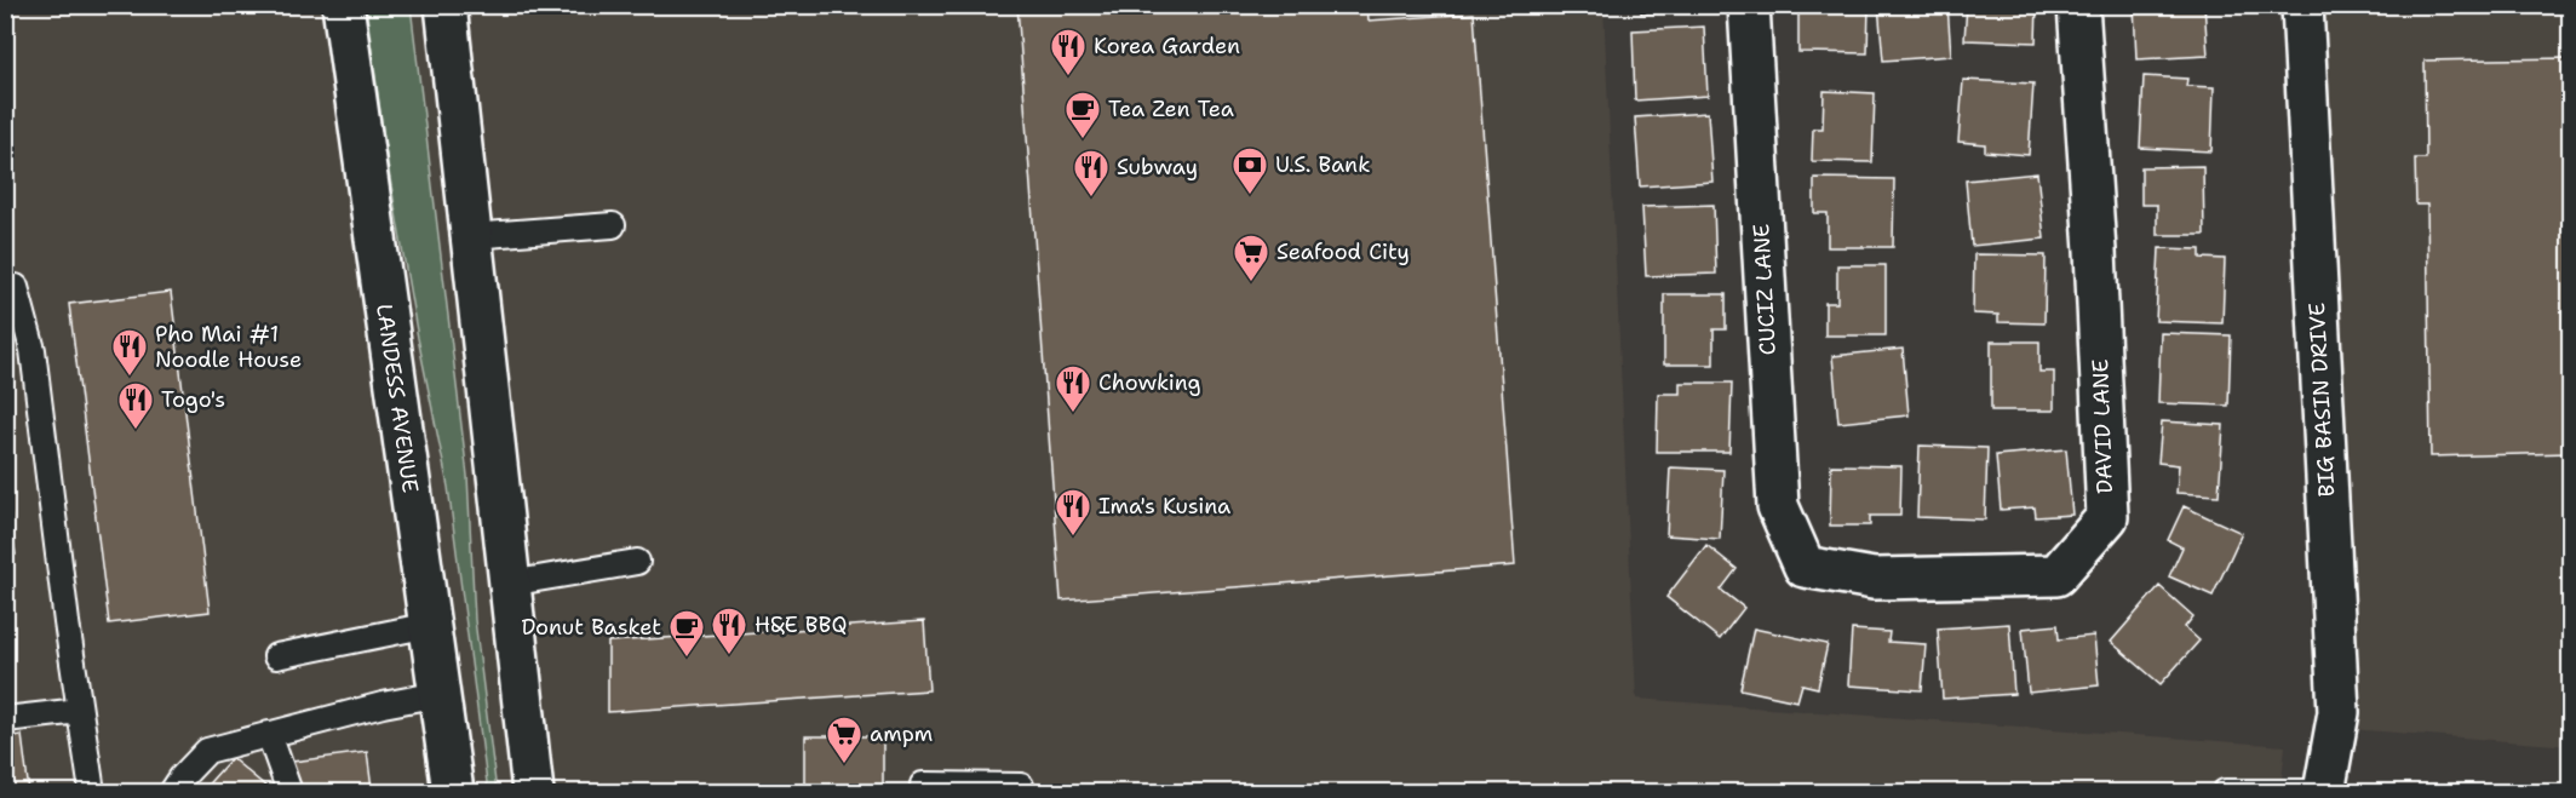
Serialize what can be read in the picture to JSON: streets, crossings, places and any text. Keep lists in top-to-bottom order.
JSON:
{
  "streets": {
    "street": [
      "CUCIZ LANE",
      "LANDESS AVENUE",
      "BIG BASIN DRIVE",
      "DAVID LANE"
    ]
  },
  "crossings": [
    ["CUCIZ LANE", "DAVID LANE"]
  ],
  "places": {
    "restaurant": [
      "Korea Garden",
      "Subway",
      "Pho Mai #1 Noodle House",
      "Chowking",
      "Togo's",
      "Ima's Kusina",
      "H&E BBQ"
    ],
    "cafe": ["Tea Zen Tea", "Donut Basket"],
    "bank": ["U.S. Bank"],
    "supermarket": ["Seafood City", "ampm"]
  }
}
